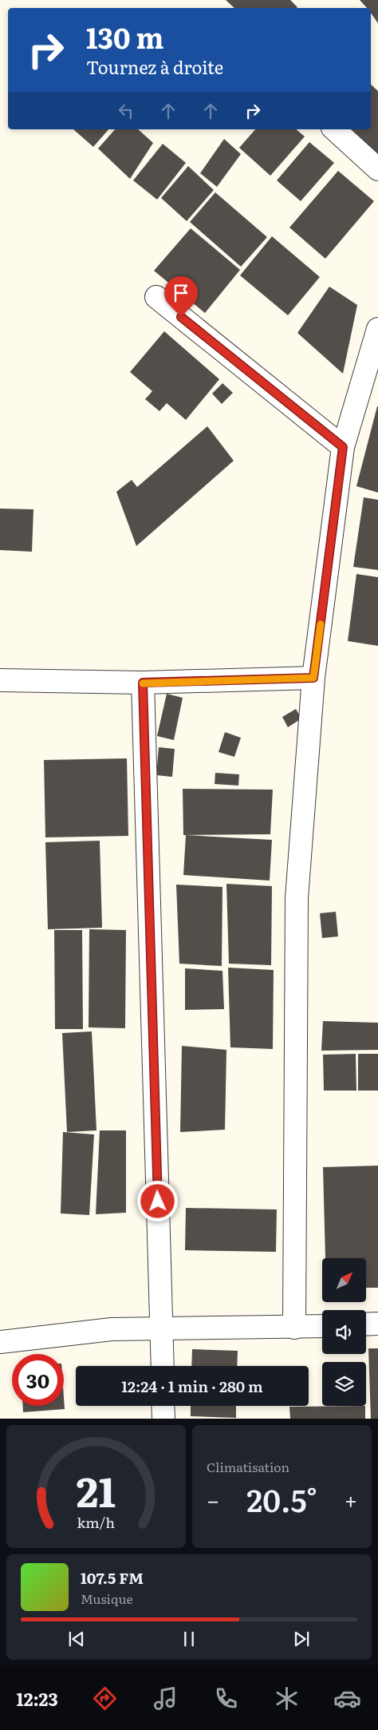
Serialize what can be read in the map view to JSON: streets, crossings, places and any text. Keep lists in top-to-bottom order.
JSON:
{
  "north": "top right",
  "page": {
    "turn": ["130 m", "Tournez à droite"],
    "limit": "30",
    "trip": "12:24 · 1 min · 280 m",
    "tile": "Climatisation",
    "heat": ["−", "20.5°", "+"],
    "song": ["107.5 FM", "Musique"],
    "tabs": "12:23",
    "gauge": ["21", "km/h"]
  }
}
